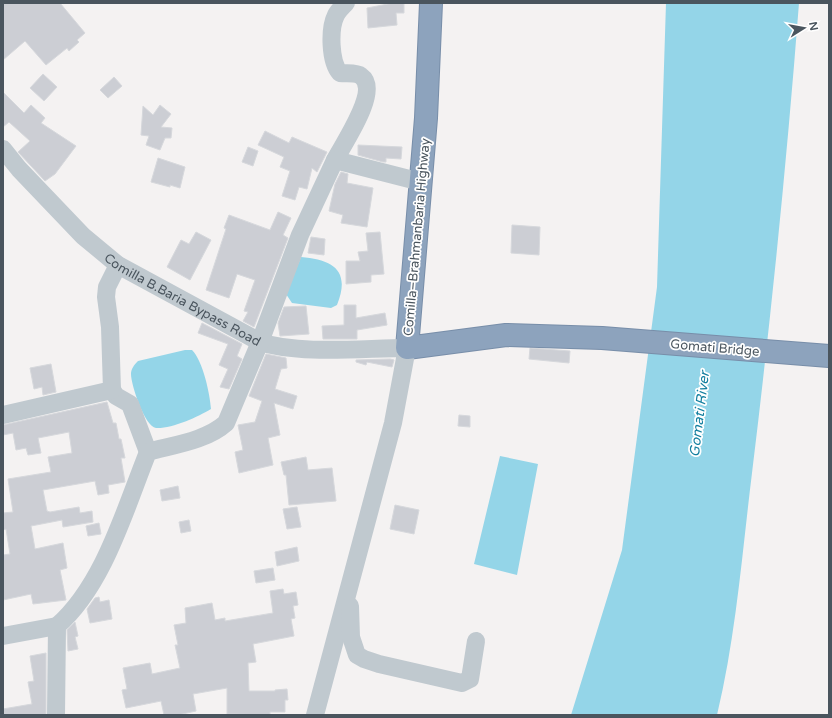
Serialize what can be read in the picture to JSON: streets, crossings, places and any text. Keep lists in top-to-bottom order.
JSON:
{
  "streets": {
    "highway": ["Comilla–Brahmanbaria Highway", "Gomati Bridge"],
    "street": ["Comilla B.Baria Bypass Road"]
  },
  "crossings": [
    ["Comilla–Brahmanbaria Highway", "Comilla B.Baria Bypass Road"],
    ["Comilla–Brahmanbaria Highway", "Gomati Bridge"]
  ],
  "water": ["Gomati River"],
  "north": "right"
}
